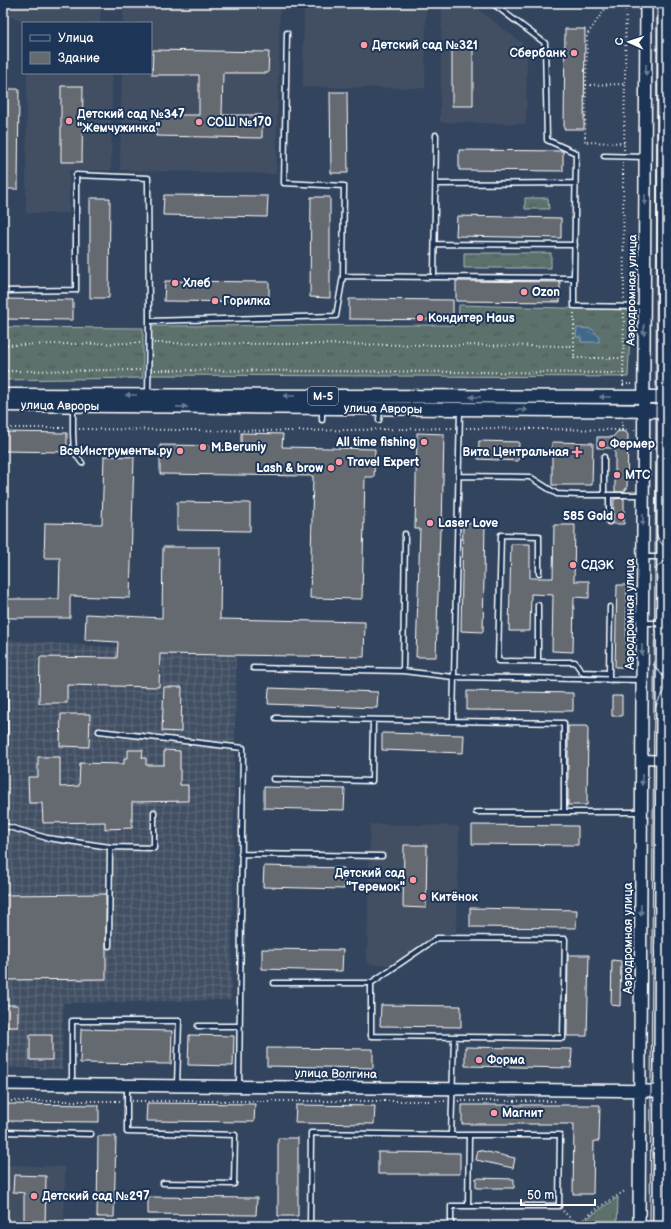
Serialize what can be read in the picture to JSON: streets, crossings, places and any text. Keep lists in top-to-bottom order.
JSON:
{
  "streets": {
    "main road": [
      "Аэродромная улица",
      "М-5",
      "улица Авроры",
      "улица Волгина"
    ]
  },
  "crossings": [
    ["Аэродромная улица", "улица Авроры"],
    ["Аэродромная улица", "улица Волгина"]
  ],
  "places": {
    "other": [
      "Детский сад №321",
      "Сбербанк",
      "Детский сад №347 \"Жемчужинка\"",
      "СОШ №170",
      "Хлеб",
      "Ozon",
      "Горилка",
      "Кондитер Haus",
      "All time fishing",
      "Фермер",
      "M.Beruniy",
      "ВсеИнструменты.ру",
      "Travel Expert",
      "Lash & brow",
      "МТС",
      "585 Gold",
      "Laser Love",
      "СДЭК",
      "Детский сад \"Теремок\"",
      "Китёнок",
      "Форма",
      "Магнит",
      "Детский сад №297"
    ],
    "health": ["Вита Центральная"]
  },
  "legend": ["Улица", "Здание"],
  "scale_bar": "50 m",
  "north": "left"
}
